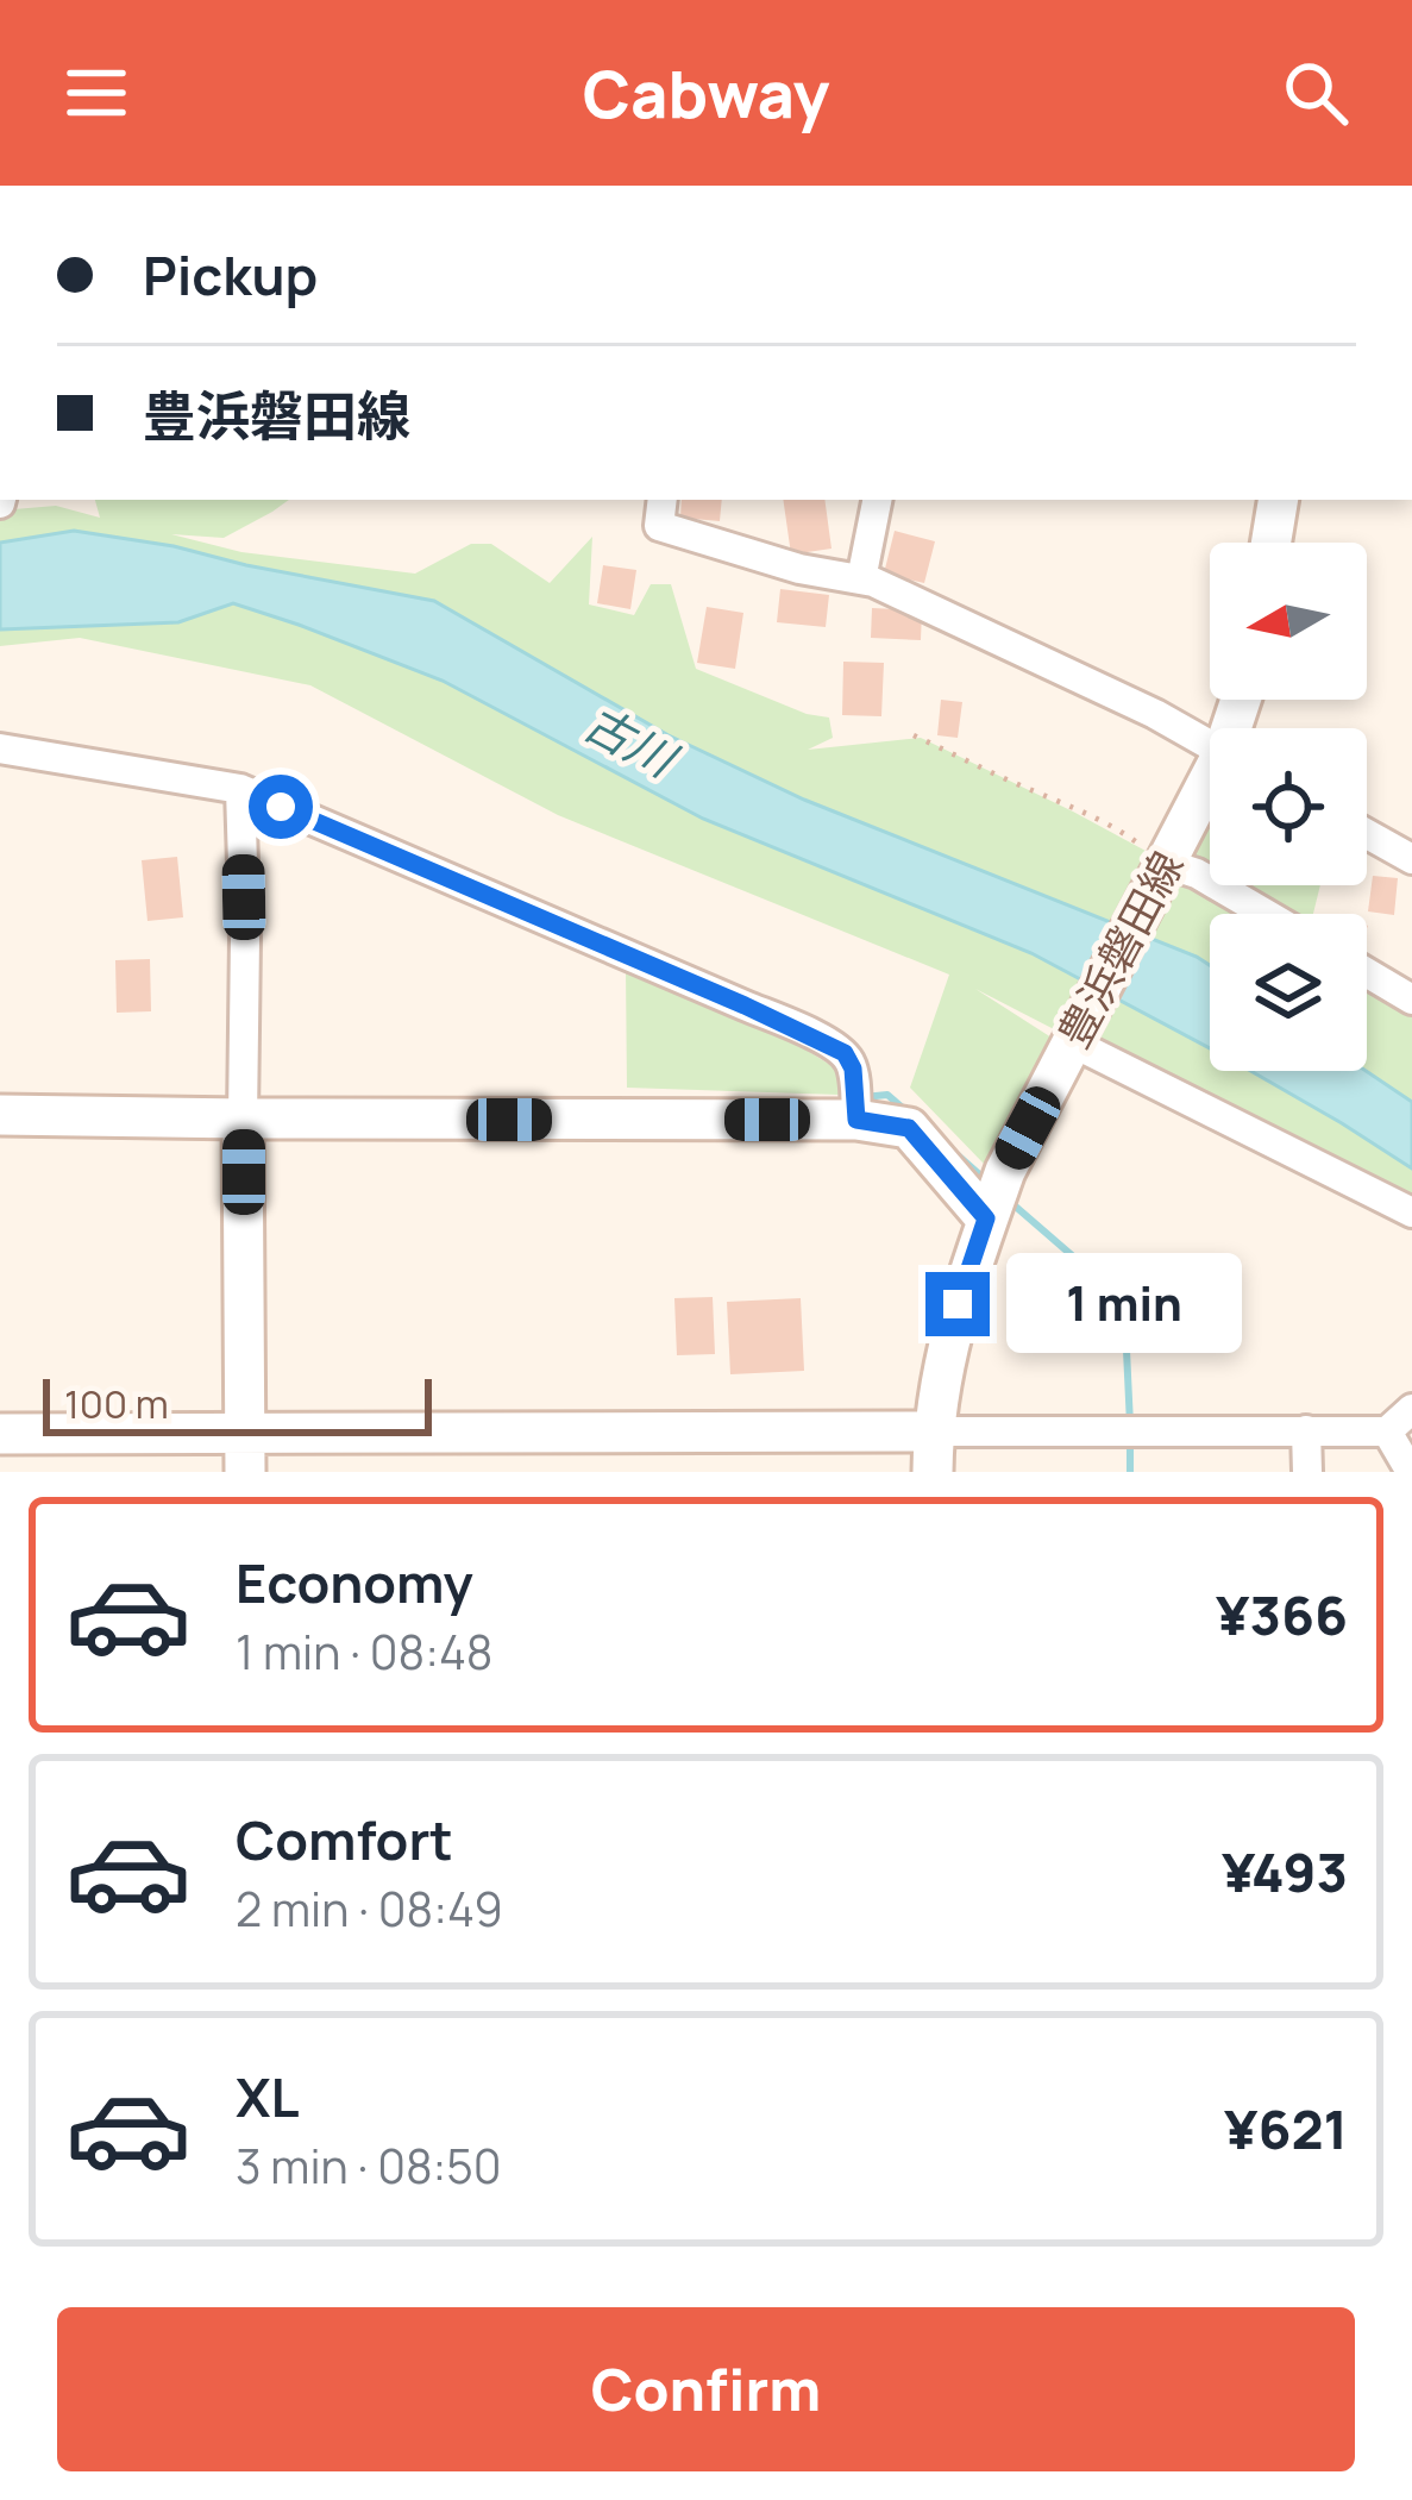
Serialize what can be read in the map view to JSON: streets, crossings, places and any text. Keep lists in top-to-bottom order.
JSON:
{
  "streets": {
    "street": ["豊浜磐田線"]
  },
  "water": ["古川"],
  "scale_bar": "100 m",
  "north": "left",
  "page": {
    "header": "Cabway",
    "banner": ["Pickup", "豊浜磐田線"],
    "bubble": "1 min",
    "scale": "100 m",
    "list": [
      {
        "name": "Economy",
        "note": "1 min · 08:48",
        "value": "¥366"
      },
      {
        "name": "Comfort",
        "note": "2 min · 08:49",
        "value": "¥493"
      },
      {
        "name": "XL",
        "note": "3 min · 08:50",
        "value": "¥621"
      }
    ],
    "buttons": "Confirm"
  }
}
